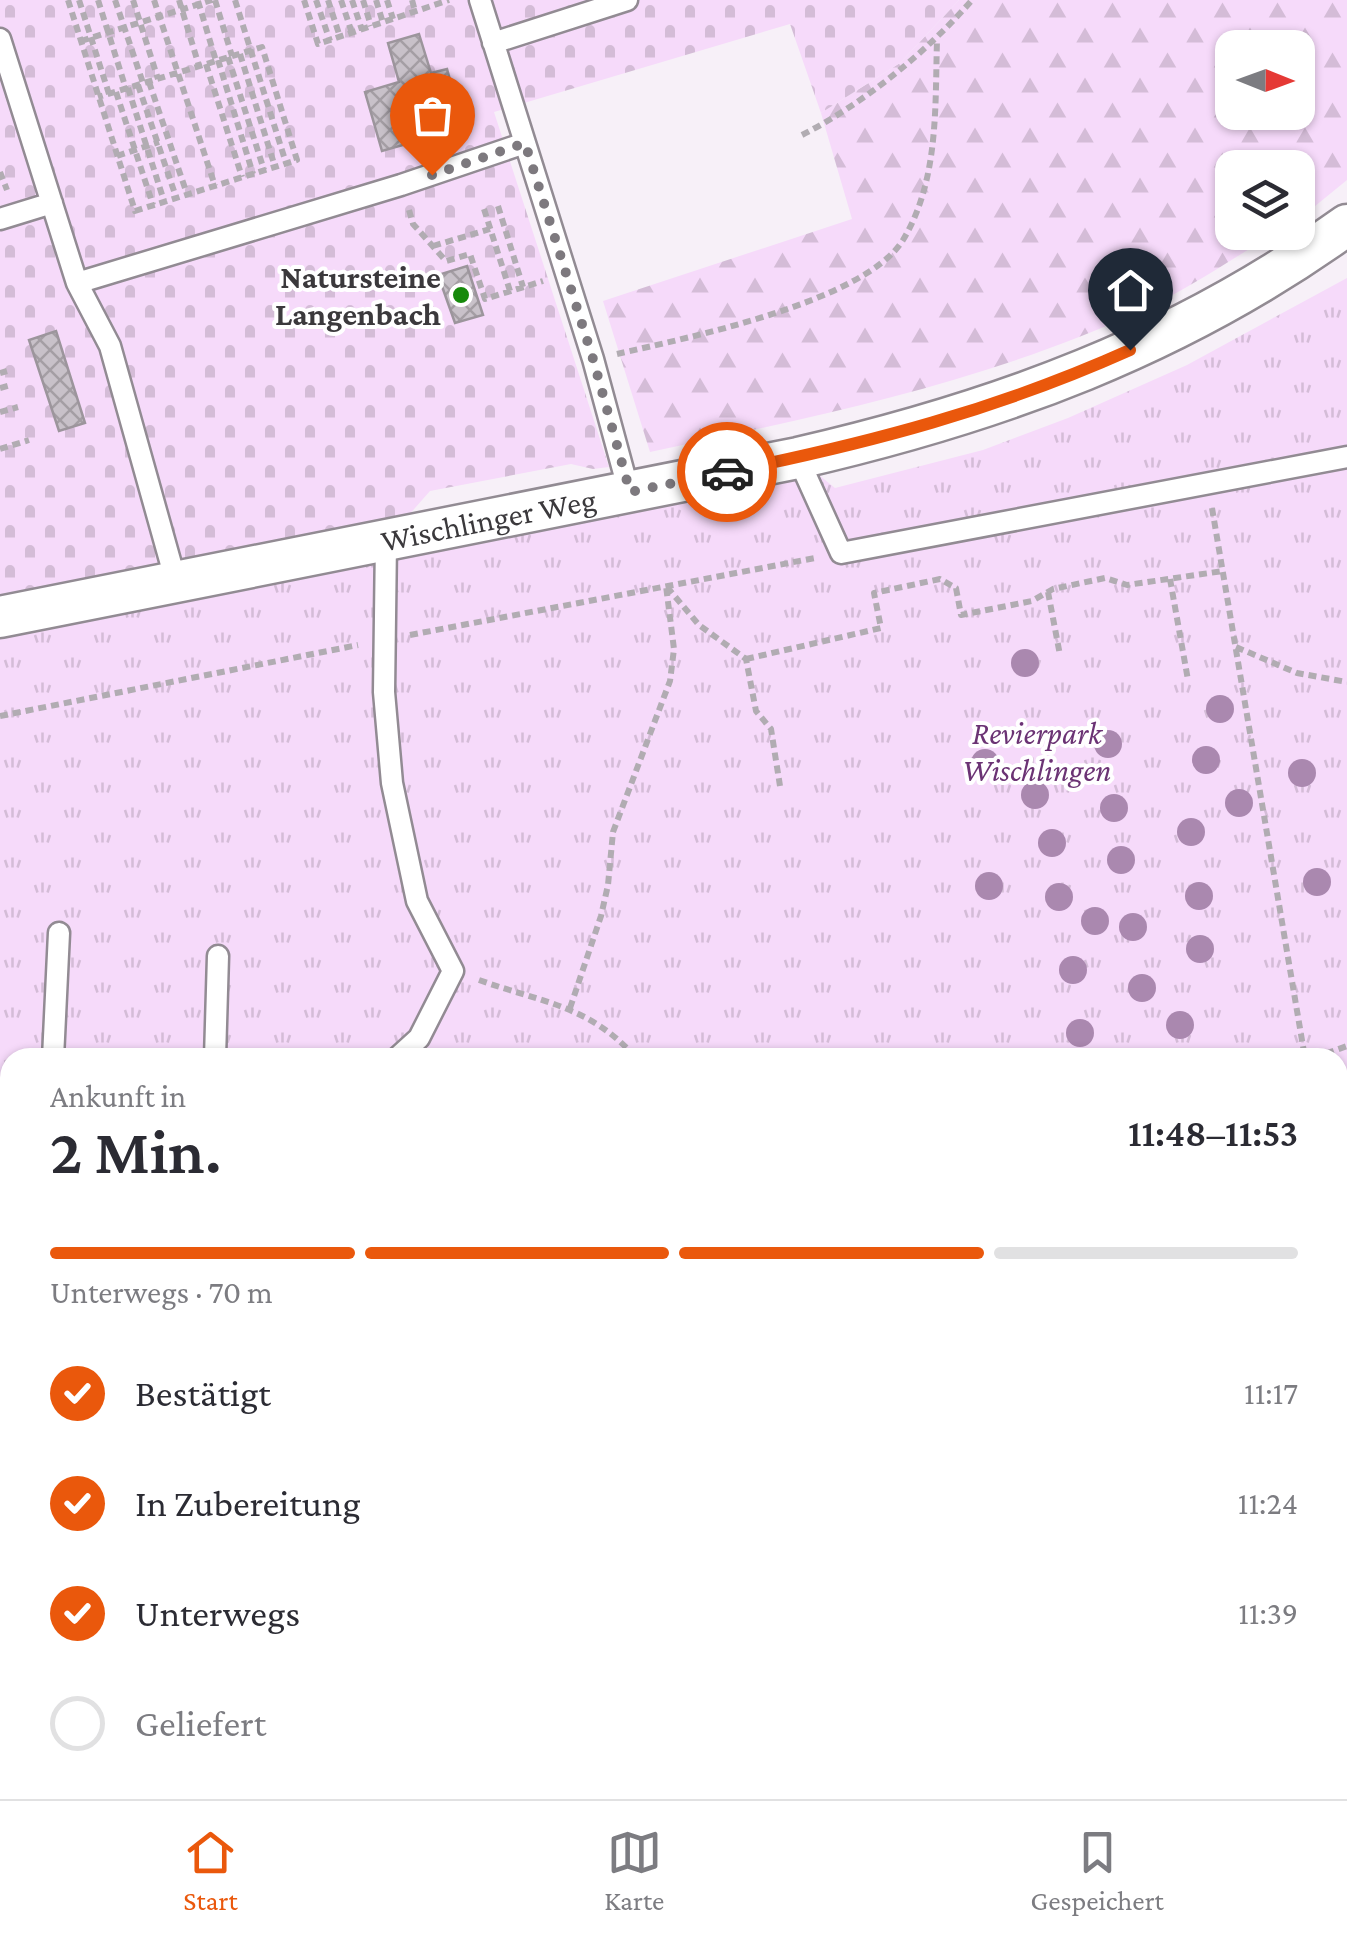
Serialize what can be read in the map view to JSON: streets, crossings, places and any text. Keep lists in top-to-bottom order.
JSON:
{
  "streets": {
    "street": ["Wischlinger Weg"]
  },
  "parks": ["Revierpark Wischlingen"],
  "places": ["Natursteine Langenbach"],
  "north": "right",
  "page": {
    "heading": ["2 Min.", "Ankunft in", "11:48–11:53"],
    "bar": "Unterwegs · 70 m",
    "list": [
      ["Bestätigt", "11:17"],
      ["In Zubereitung", "11:24"],
      ["Unterwegs", "11:39"],
      "Geliefert"
    ],
    "tabs": ["Start", "Karte", "Gespeichert"]
  }
}
